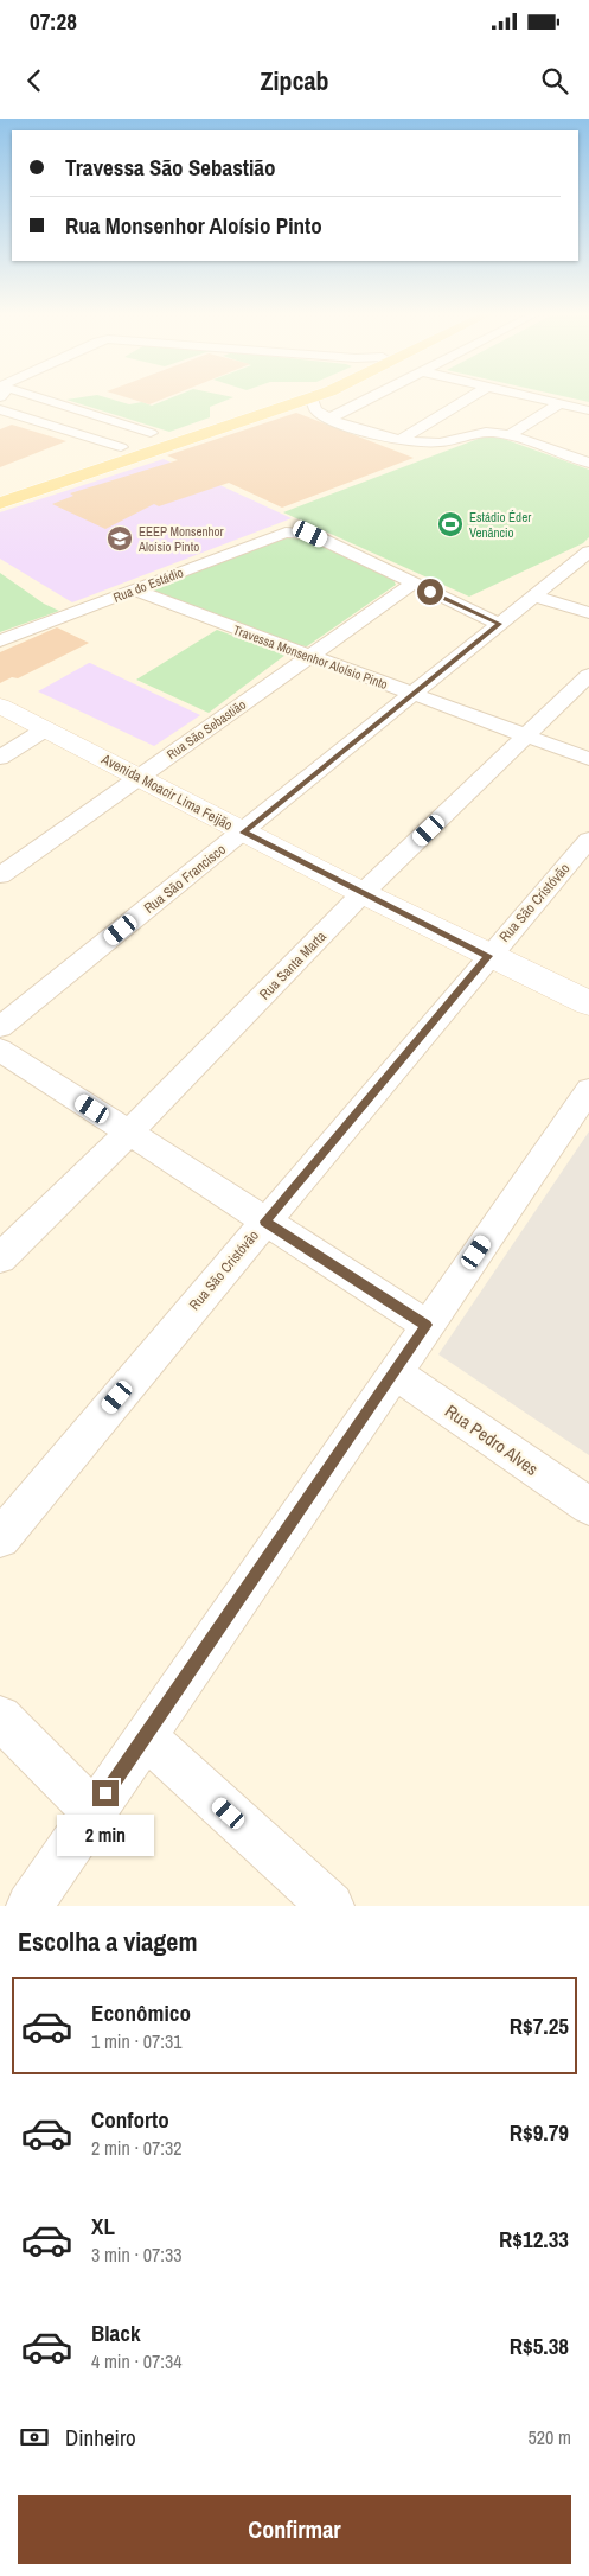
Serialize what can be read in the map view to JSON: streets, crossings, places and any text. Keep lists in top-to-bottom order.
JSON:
{
  "streets": {
    "main road": ["Avenida Moacir Lima Feijão"],
    "street": [
      "Rua do Estádio",
      "Travessa Monsenhor Aloísio Pinto",
      "Rua São Sebastião",
      "Rua São Francisco",
      "Rua São Cristóvão",
      "Rua Santa Marta",
      "Rua Pedro Alves"
    ]
  },
  "crossings": [
    ["Rua do Estádio", "Travessa Monsenhor Aloísio Pinto"],
    ["Rua do Estádio", "Rua São Sebastião"],
    ["Travessa Monsenhor Aloísio Pinto", "Rua São Sebastião"],
    ["Travessa Monsenhor Aloísio Pinto", "Rua São Francisco"],
    ["Travessa Monsenhor Aloísio Pinto", "Rua Santa Marta"],
    ["Rua São Sebastião", "Avenida Moacir Lima Feijão"],
    ["Avenida Moacir Lima Feijão", "Rua São Francisco"],
    ["Avenida Moacir Lima Feijão", "Rua São Cristóvão"],
    ["Avenida Moacir Lima Feijão", "Rua Santa Marta"]
  ],
  "places": {
    "sports": ["Estádio Éder Venâncio"],
    "school or university": ["EEEP Monsenhor Aloísio Pinto"]
  },
  "page": {
    "status": "07:28",
    "header": "Zipcab",
    "banner": ["Travessa São Sebastião", "Rua Monsenhor Aloísio Pinto"],
    "bubble": "2 min",
    "heading": "Escolha a viagem",
    "list": [
      {
        "name": "Econômico",
        "note": "1 min · 07:31",
        "value": "R$7.25"
      },
      {
        "name": "Conforto",
        "note": "2 min · 07:32",
        "value": "R$9.79"
      },
      {
        "name": "XL",
        "note": "3 min · 07:33",
        "value": "R$12.33"
      },
      {
        "name": "Black",
        "note": "4 min · 07:34",
        "value": "R$5.38"
      }
    ],
    "pay": ["Dinheiro", "520 m"],
    "buttons": "Confirmar"
  }
}
